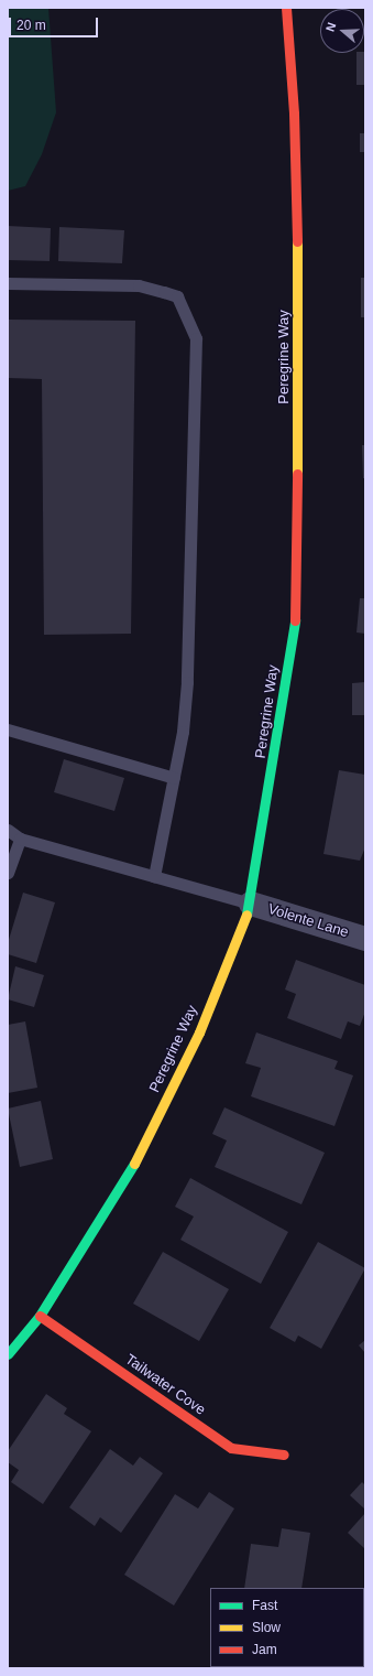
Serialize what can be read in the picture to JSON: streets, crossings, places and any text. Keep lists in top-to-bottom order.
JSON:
{
  "streets": {
    "street": ["Peregrine Way", "Volente Lane", "Tailwater Cove"]
  },
  "crossings": [
    ["Peregrine Way", "Volente Lane"],
    ["Peregrine Way", "Tailwater Cove"]
  ],
  "legend": ["Fast", "Slow", "Jam"],
  "scale_bar": "20 m",
  "north": "left"
}
